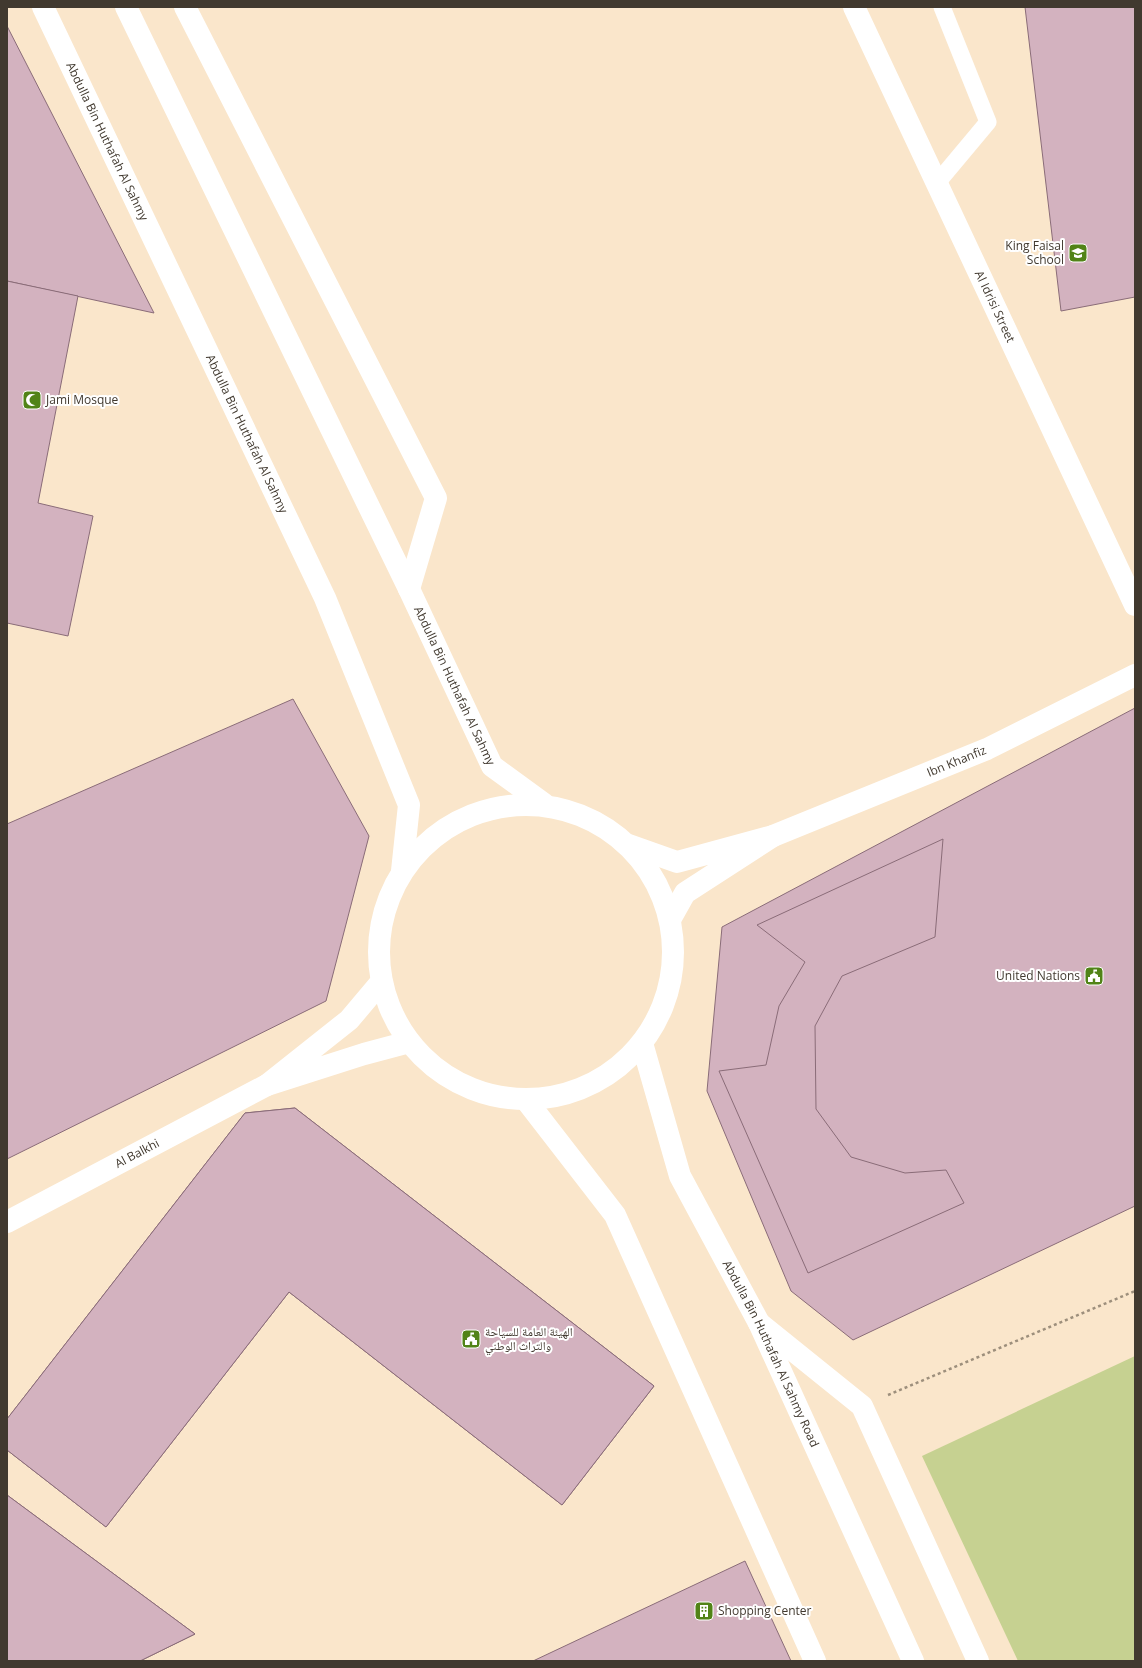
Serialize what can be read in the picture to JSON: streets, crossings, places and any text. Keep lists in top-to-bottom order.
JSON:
{
  "streets": {
    "street": [
      "Abdulla Bin Huthafah Al Sahmy",
      "Al Idrisi Street",
      "Ibn Khanfiz",
      "Al Balkhi",
      "Abdulla Bin Huthafah Al Sahmy Road"
    ]
  },
  "places": {
    "school or university": ["King Faisal School"],
    "mosque": ["Jami Mosque"],
    "public building": ["United Nations", "الهيئة العامة للسياحة والتراث الوطني"],
    "building": ["Shopping Center"]
  }
}
